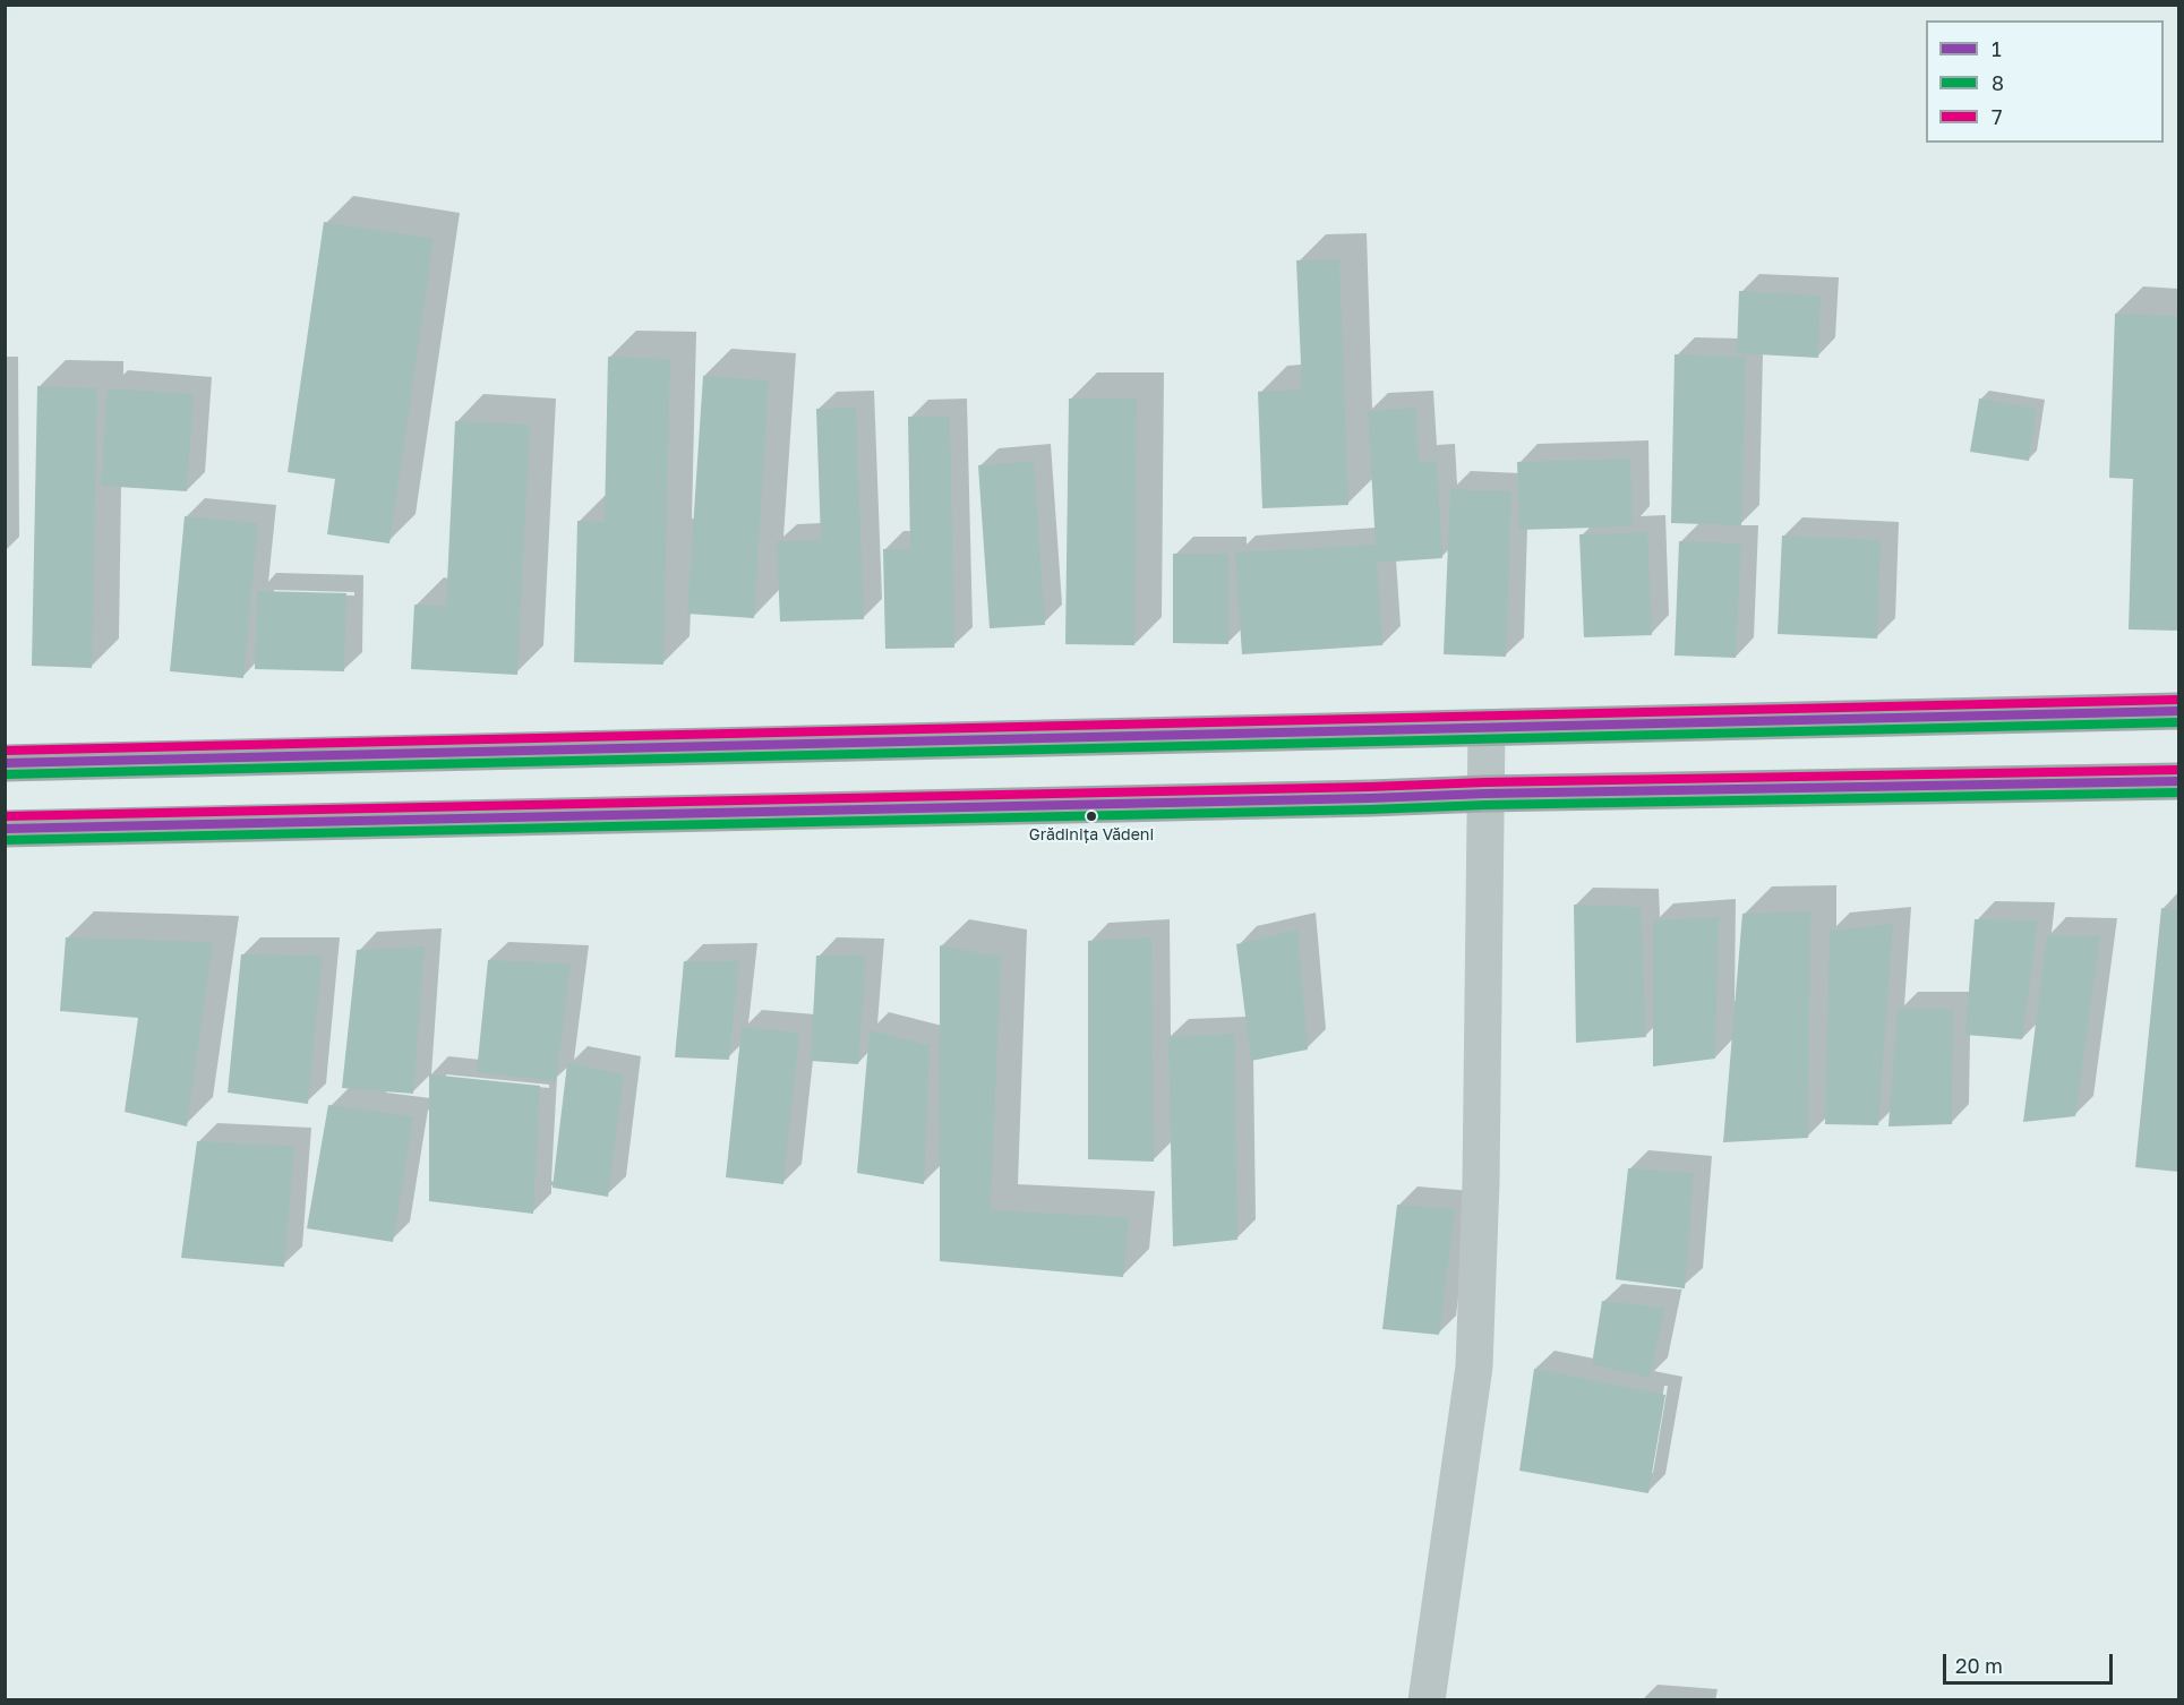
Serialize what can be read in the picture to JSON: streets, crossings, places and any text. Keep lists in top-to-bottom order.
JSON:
{
  "places": ["Grădinița Vădeni"],
  "lines": ["transit line 7", "transit line 1", "transit line 8"],
  "legend": ["1", "8", "7"],
  "scale_bar": "20 m"
}
